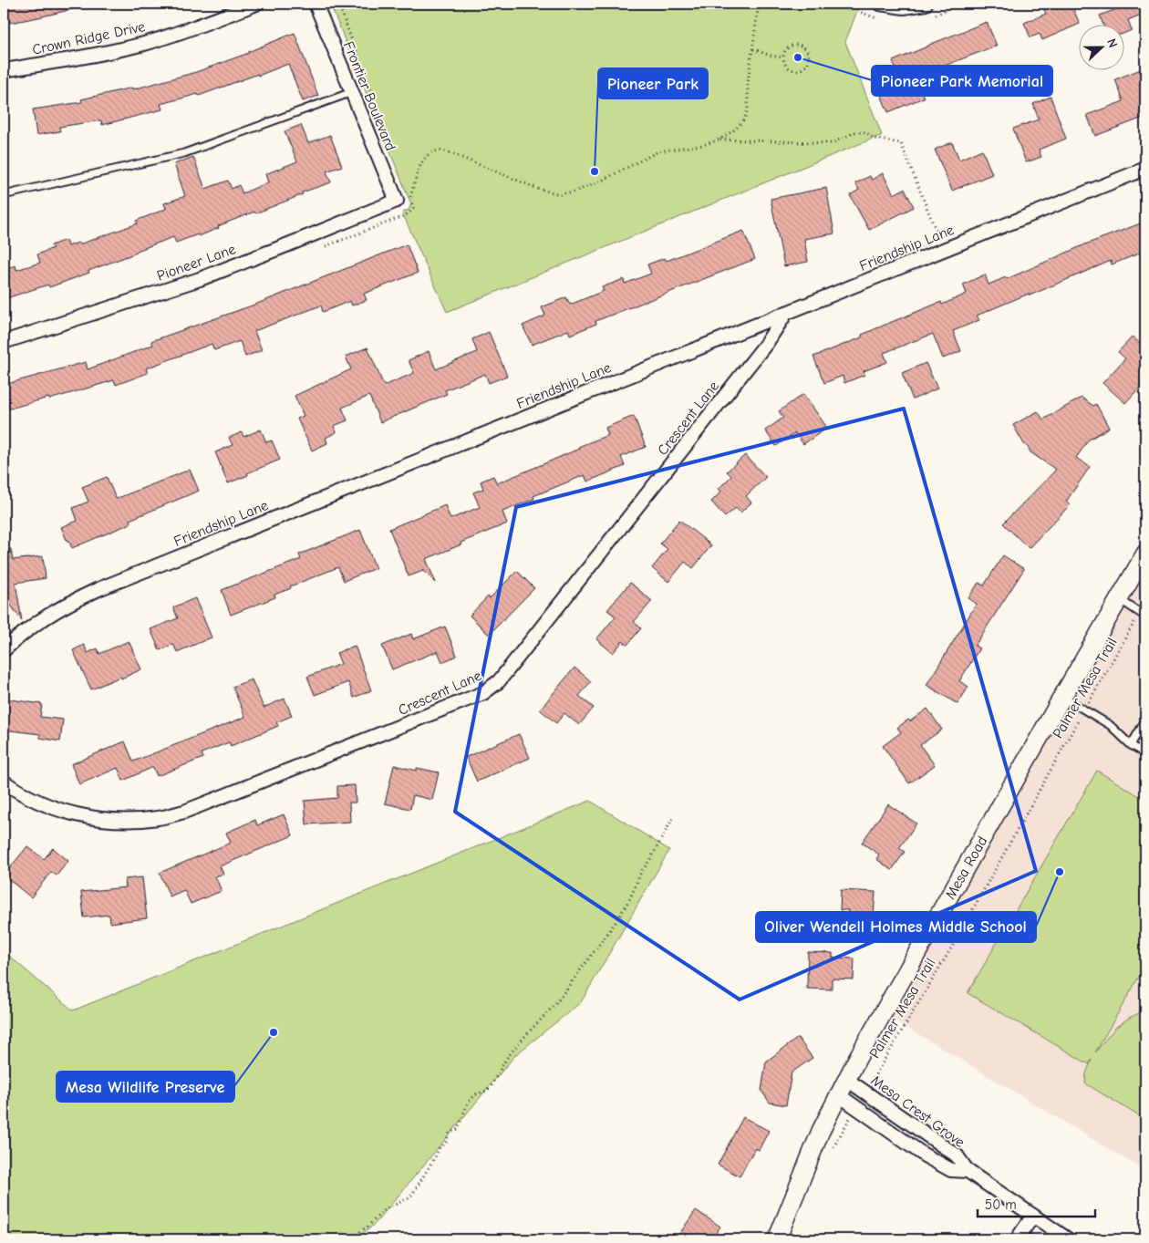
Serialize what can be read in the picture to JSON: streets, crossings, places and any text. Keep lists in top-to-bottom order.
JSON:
{
  "streets": {
    "main road": ["Mesa Road"],
    "street": [
      "Crown Ridge Drive",
      "Frontier Boulevard",
      "Friendship Lane",
      "Pioneer Lane",
      "Crescent Lane",
      "Mesa Crest Grove"
    ],
    "path": ["Palmer Mesa Trail"]
  },
  "crossings": [
    ["Frontier Boulevard", "Pioneer Lane"],
    ["Friendship Lane", "Crescent Lane"],
    ["Palmer Mesa Trail", "Mesa Crest Grove"],
    ["Mesa Road", "Mesa Crest Grove"]
  ],
  "places": [
    "Pioneer Park Memorial",
    "Pioneer Park",
    "Oliver Wendell Holmes Middle School",
    "Mesa Wildlife Preserve"
  ],
  "scale_bar": "50 m",
  "north": "right"
}
